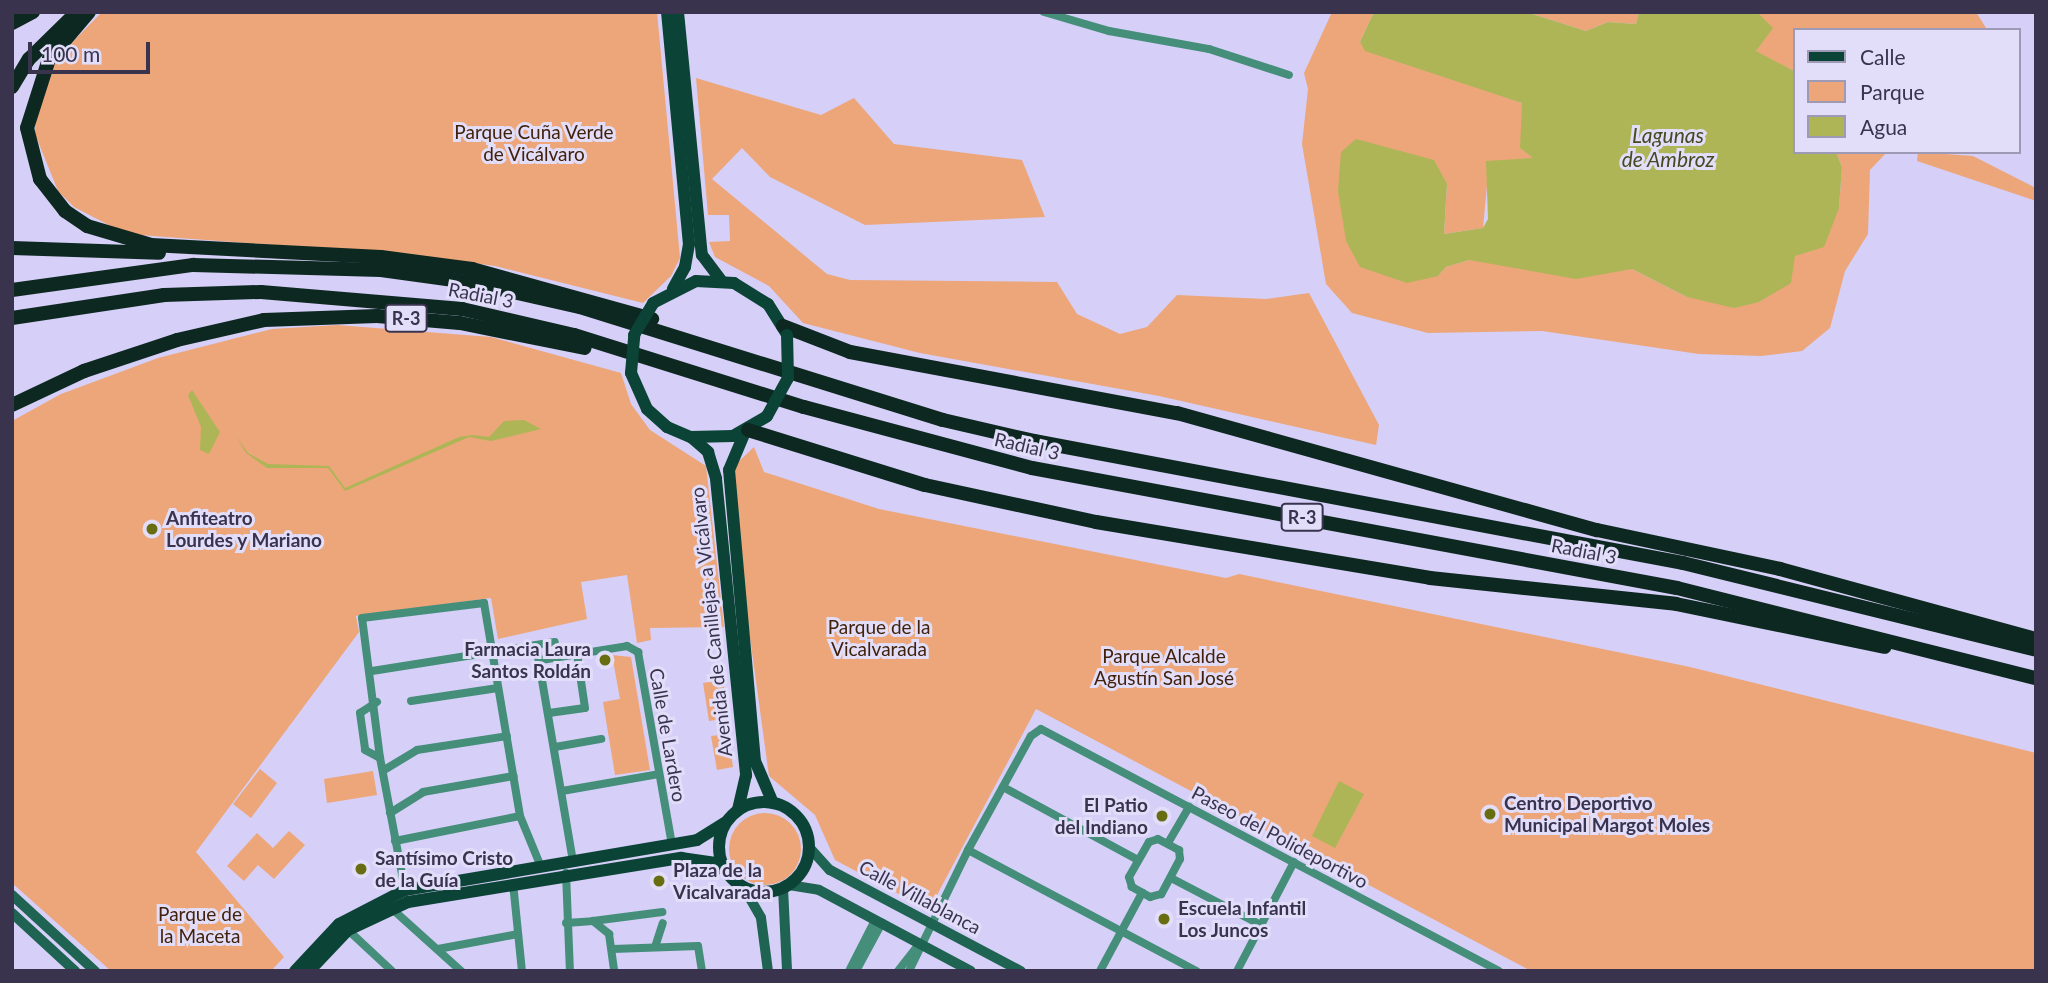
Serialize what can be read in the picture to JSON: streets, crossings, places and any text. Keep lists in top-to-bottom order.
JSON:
{
  "streets": {
    "highway": ["Radial 3", "R-3"],
    "main road": ["Avenida de Canillejas a Vicálvaro", "Calle Villablanca"],
    "street": ["Calle de Lardero", "Paseo del Polideportivo"]
  },
  "crossings": [
    ["Radial 3", "R-3"],
    ["Avenida de Canillejas a Vicálvaro", "Calle Villablanca"]
  ],
  "water": ["Lagunas de Ambroz"],
  "parks": [
    "Parque Cuña Verde de Vicálvaro",
    "Parque de la Vicalvarada",
    "Parque Alcalde Agustín San José",
    "Parque de la Maceta"
  ],
  "places": [
    "Anfiteatro Lourdes y Mariano",
    "Farmacia Laura Santos Roldán",
    "Centro Deportivo Municipal Margot Moles",
    "El Patio del Indiano",
    "Santísimo Cristo de la Guía",
    "Plaza de la Vicalvarada",
    "Escuela Infantil Los Juncos"
  ],
  "legend": ["Calle", "Parque", "Agua"],
  "scale_bar": "100 m"
}
